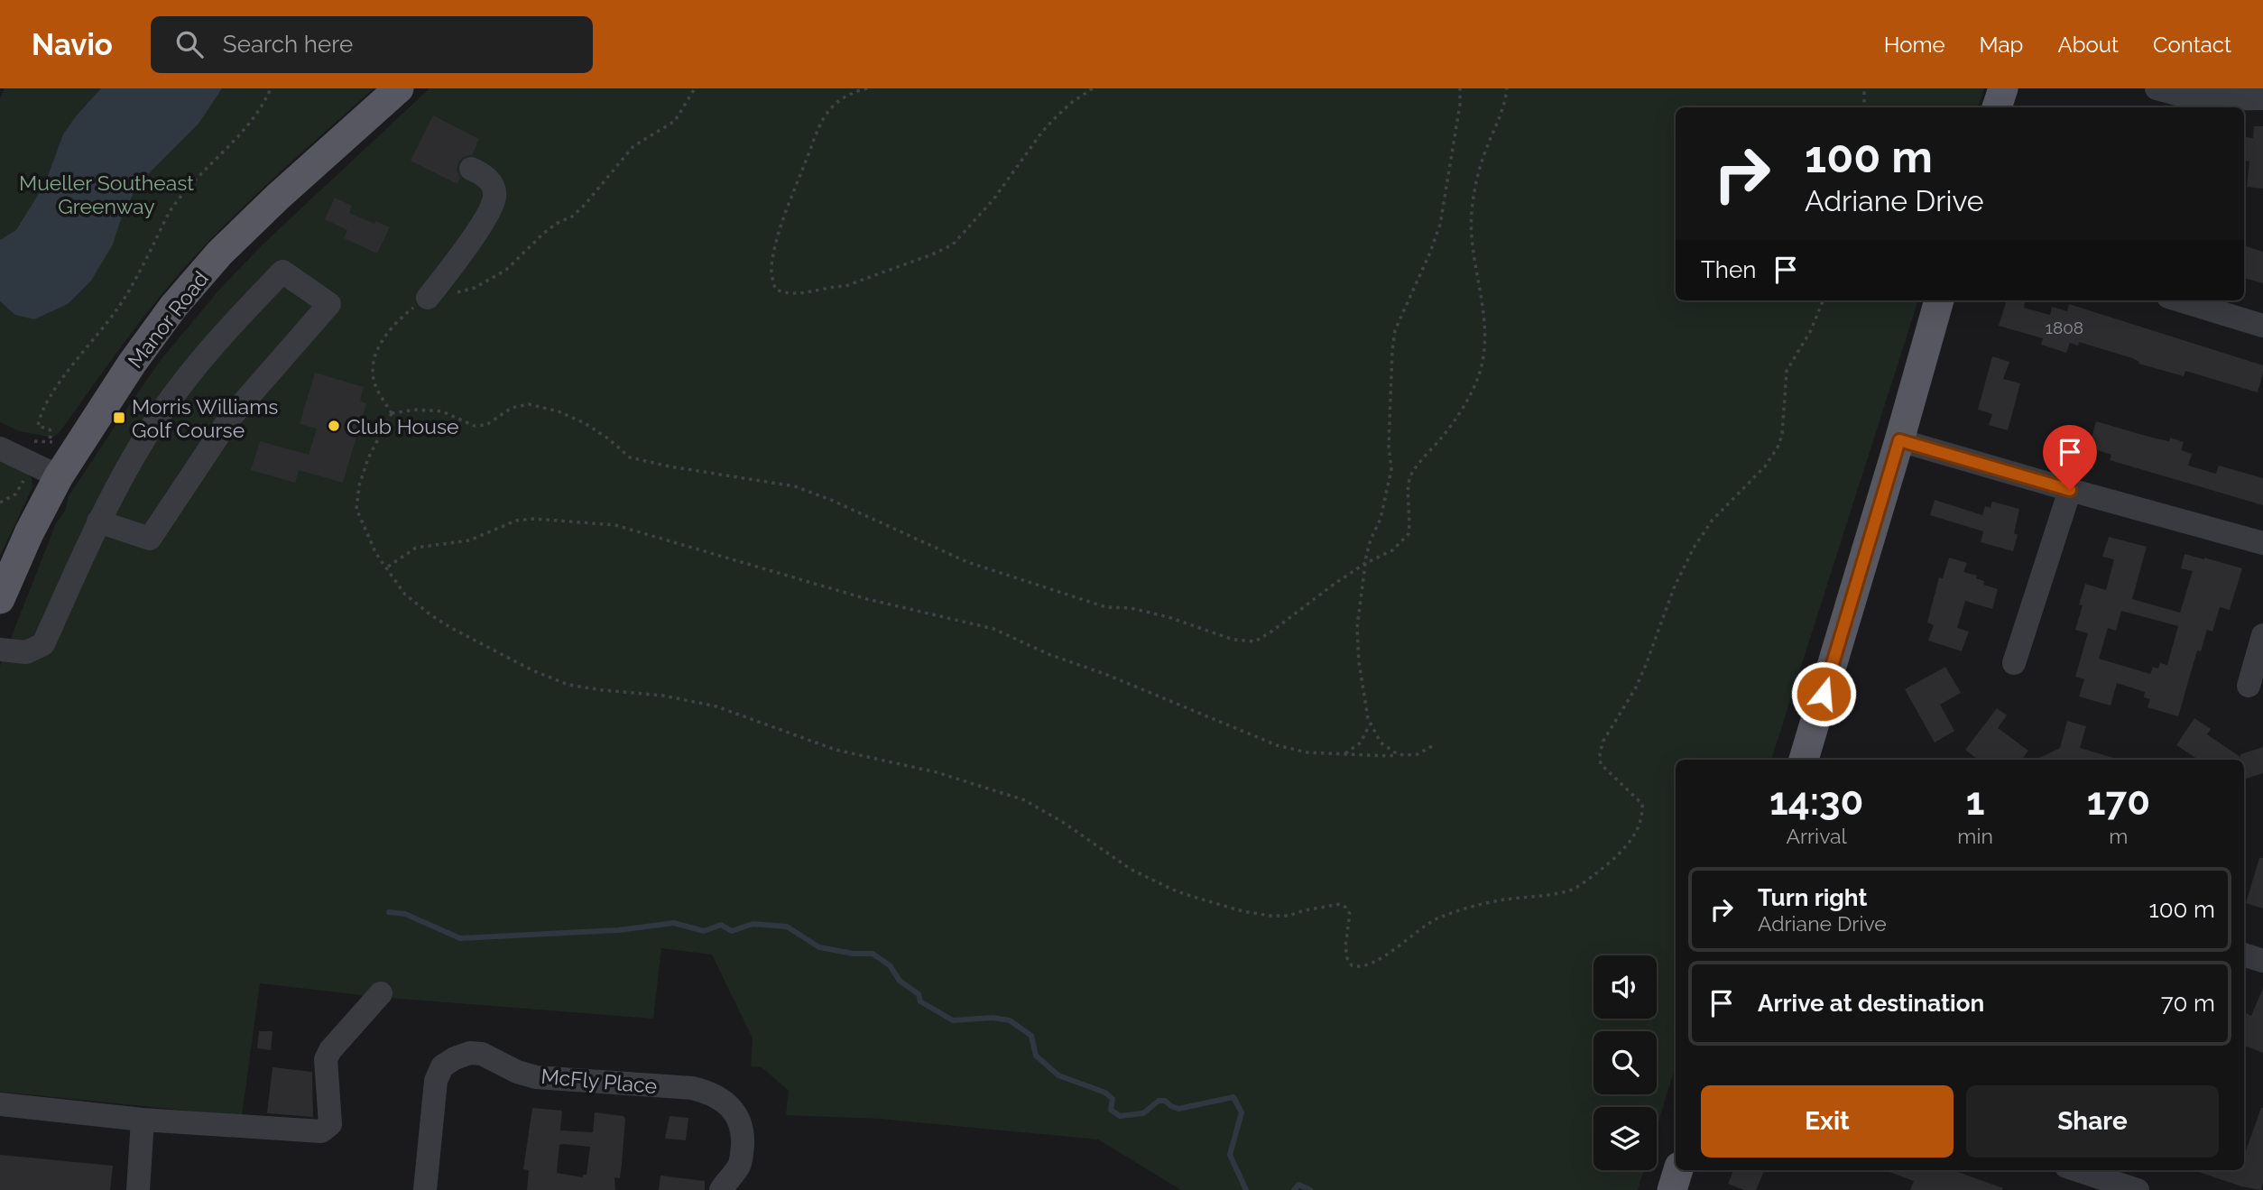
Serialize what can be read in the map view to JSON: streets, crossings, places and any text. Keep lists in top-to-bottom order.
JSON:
{
  "streets": {
    "main road": ["Manor Road"],
    "street": ["McFly Place"]
  },
  "parks": ["Mueller Southeast Greenway"],
  "places": {
    "transit": ["Morris Williams Golf Course"],
    "other": ["Club House"]
  },
  "house_numbers": ["1808"],
  "page": {
    "header": "Navio",
    "search": "Search here",
    "nav": [
      "Home",
      "Map",
      "About",
      "Contact"
    ],
    "turn": ["100 m", "Adriane Drive"],
    "then": "Then",
    "eta": [
      "14:30",
      "Arrival",
      "1",
      "min",
      "170",
      "m"
    ],
    "list": [
      {
        "name": "Turn right",
        "note": "Adriane Drive",
        "value": "100 m"
      },
      {
        "name": "Arrive at destination",
        "value": "70 m"
      }
    ],
    "buttons": ["Exit", "Share"]
  }
}
